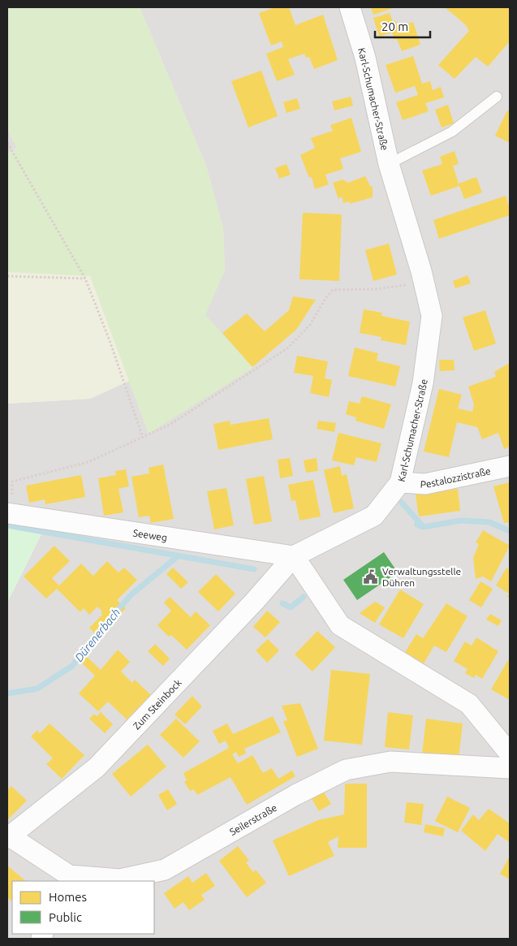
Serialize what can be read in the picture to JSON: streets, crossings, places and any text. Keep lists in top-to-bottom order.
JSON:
{
  "streets": {
    "street": [
      "Karl-Schumacher-Straße",
      "Pestalozzistraße",
      "Seeweg",
      "Zum Steinbock",
      "Seilerstraße"
    ]
  },
  "crossings": [
    ["Karl-Schumacher-Straße", "Pestalozzistraße"],
    ["Karl-Schumacher-Straße", "Seeweg"],
    ["Karl-Schumacher-Straße", "Zum Steinbock"],
    ["Seeweg", "Zum Steinbock"],
    ["Zum Steinbock", "Seilerstraße"]
  ],
  "water": ["Dürenerbach"],
  "places": {
    "public building": ["Verwaltungsstelle Dühren"]
  },
  "legend": ["Homes", "Public"],
  "scale_bar": "20 m"
}
